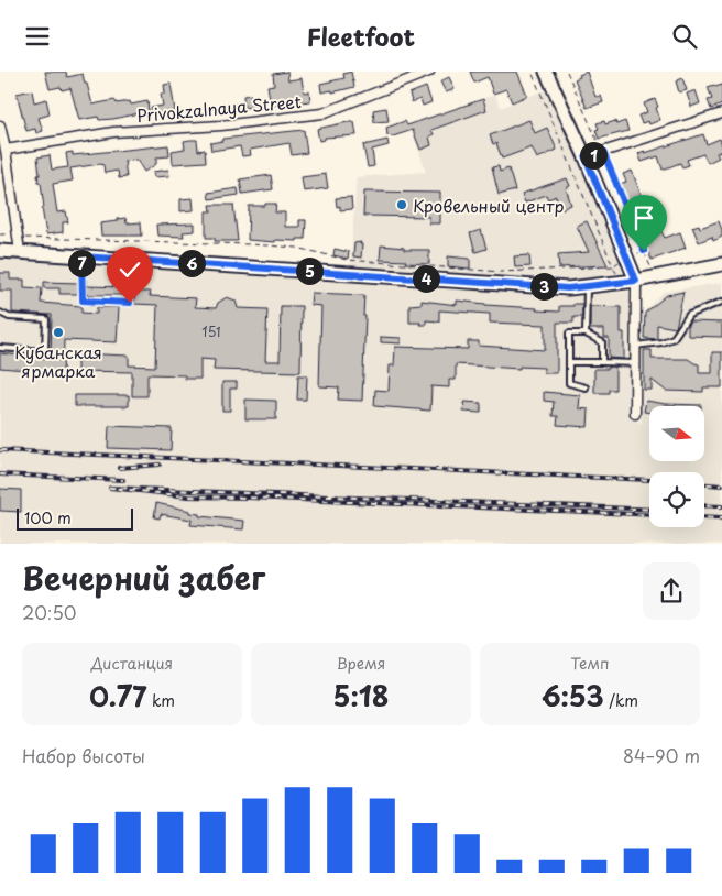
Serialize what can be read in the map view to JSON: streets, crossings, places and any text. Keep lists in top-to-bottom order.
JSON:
{
  "streets": {
    "street": ["Privokzalnaya Street"]
  },
  "places": ["Кровельный центр", "Кубанская ярмарка"],
  "house_numbers": ["151"],
  "scale_bar": "100 m",
  "north": "right",
  "page": {
    "header": "Fleetfoot",
    "pins": [
      "1",
      "6",
      "7",
      "5",
      "4",
      "3"
    ],
    "scale": "100 m",
    "heading": ["Вечерний забег", "20:50"],
    "stats": [
      ["Дистанция", "0.77 km"],
      ["Время", "5:18"],
      ["Темп", "6:53 /km"]
    ],
    "chart": ["Набор высоты", "84–90 m"]
  }
}
